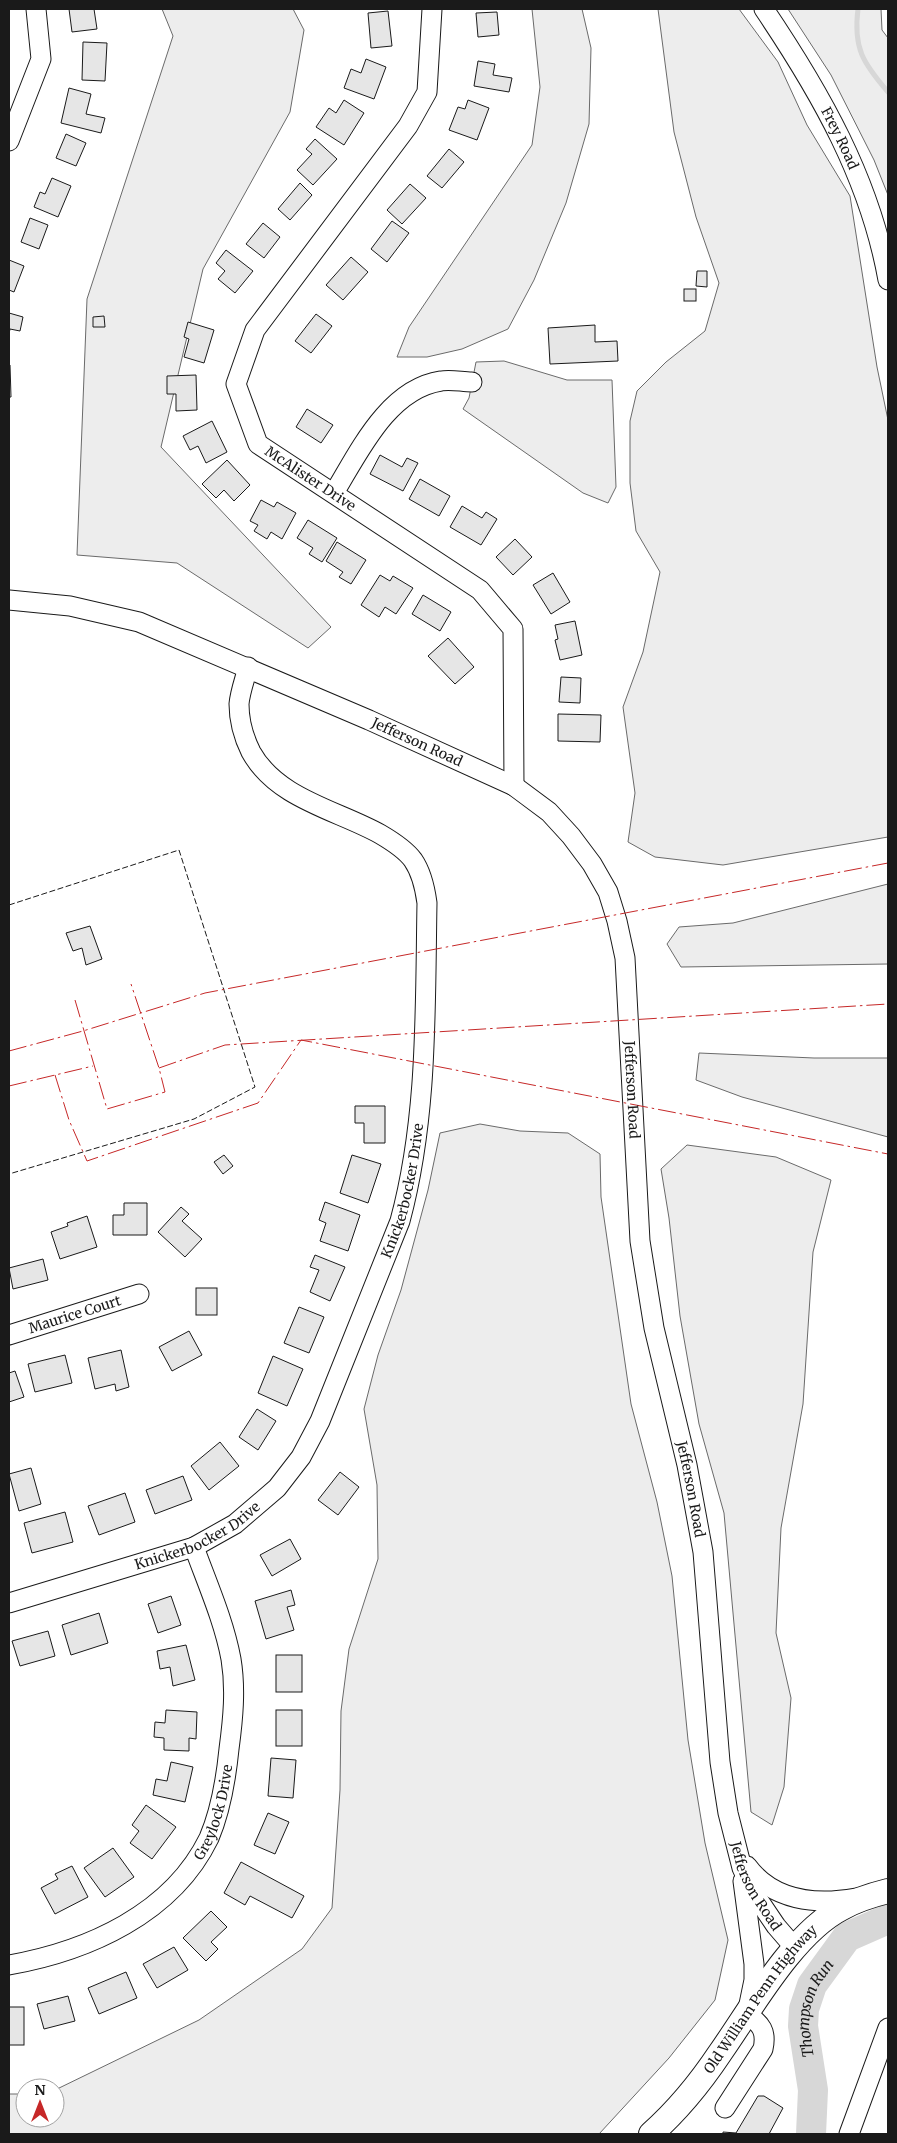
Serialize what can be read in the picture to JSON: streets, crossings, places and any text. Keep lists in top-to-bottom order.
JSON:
{
  "streets": {
    "main road": ["Old William Penn Highway"],
    "street": [
      "Frey Road",
      "McAlister Drive",
      "Jefferson Road",
      "Knickerbocker Drive",
      "Maurice Court",
      "Greylock Drive"
    ]
  },
  "crossings": [
    ["McAlister Drive", "Jefferson Road"],
    ["Jefferson Road", "Knickerbocker Drive"],
    ["Jefferson Road", "Old William Penn Highway"],
    ["Knickerbocker Drive", "Greylock Drive"]
  ],
  "water": ["Thompson Run"],
  "north": "top"
}
